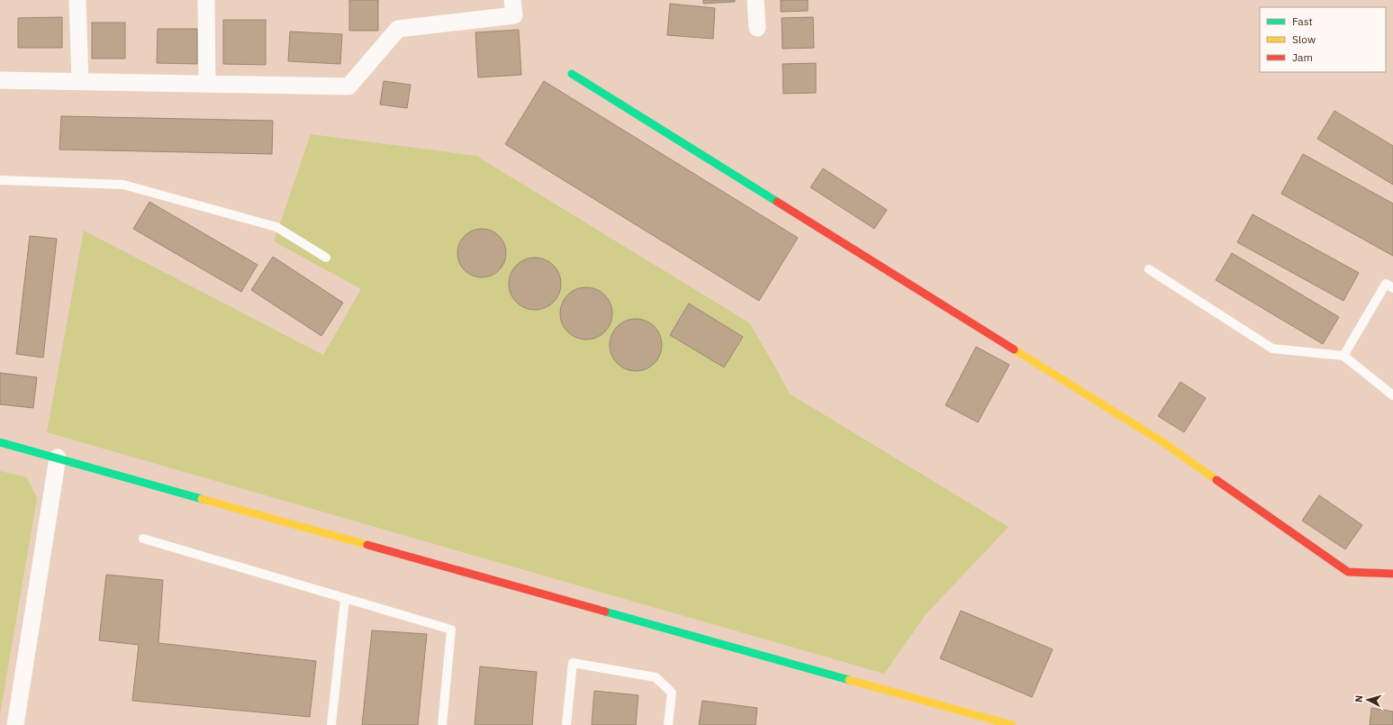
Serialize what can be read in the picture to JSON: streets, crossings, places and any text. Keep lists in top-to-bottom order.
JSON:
{
  "legend": ["Fast", "Slow", "Jam"],
  "north": "left"
}
